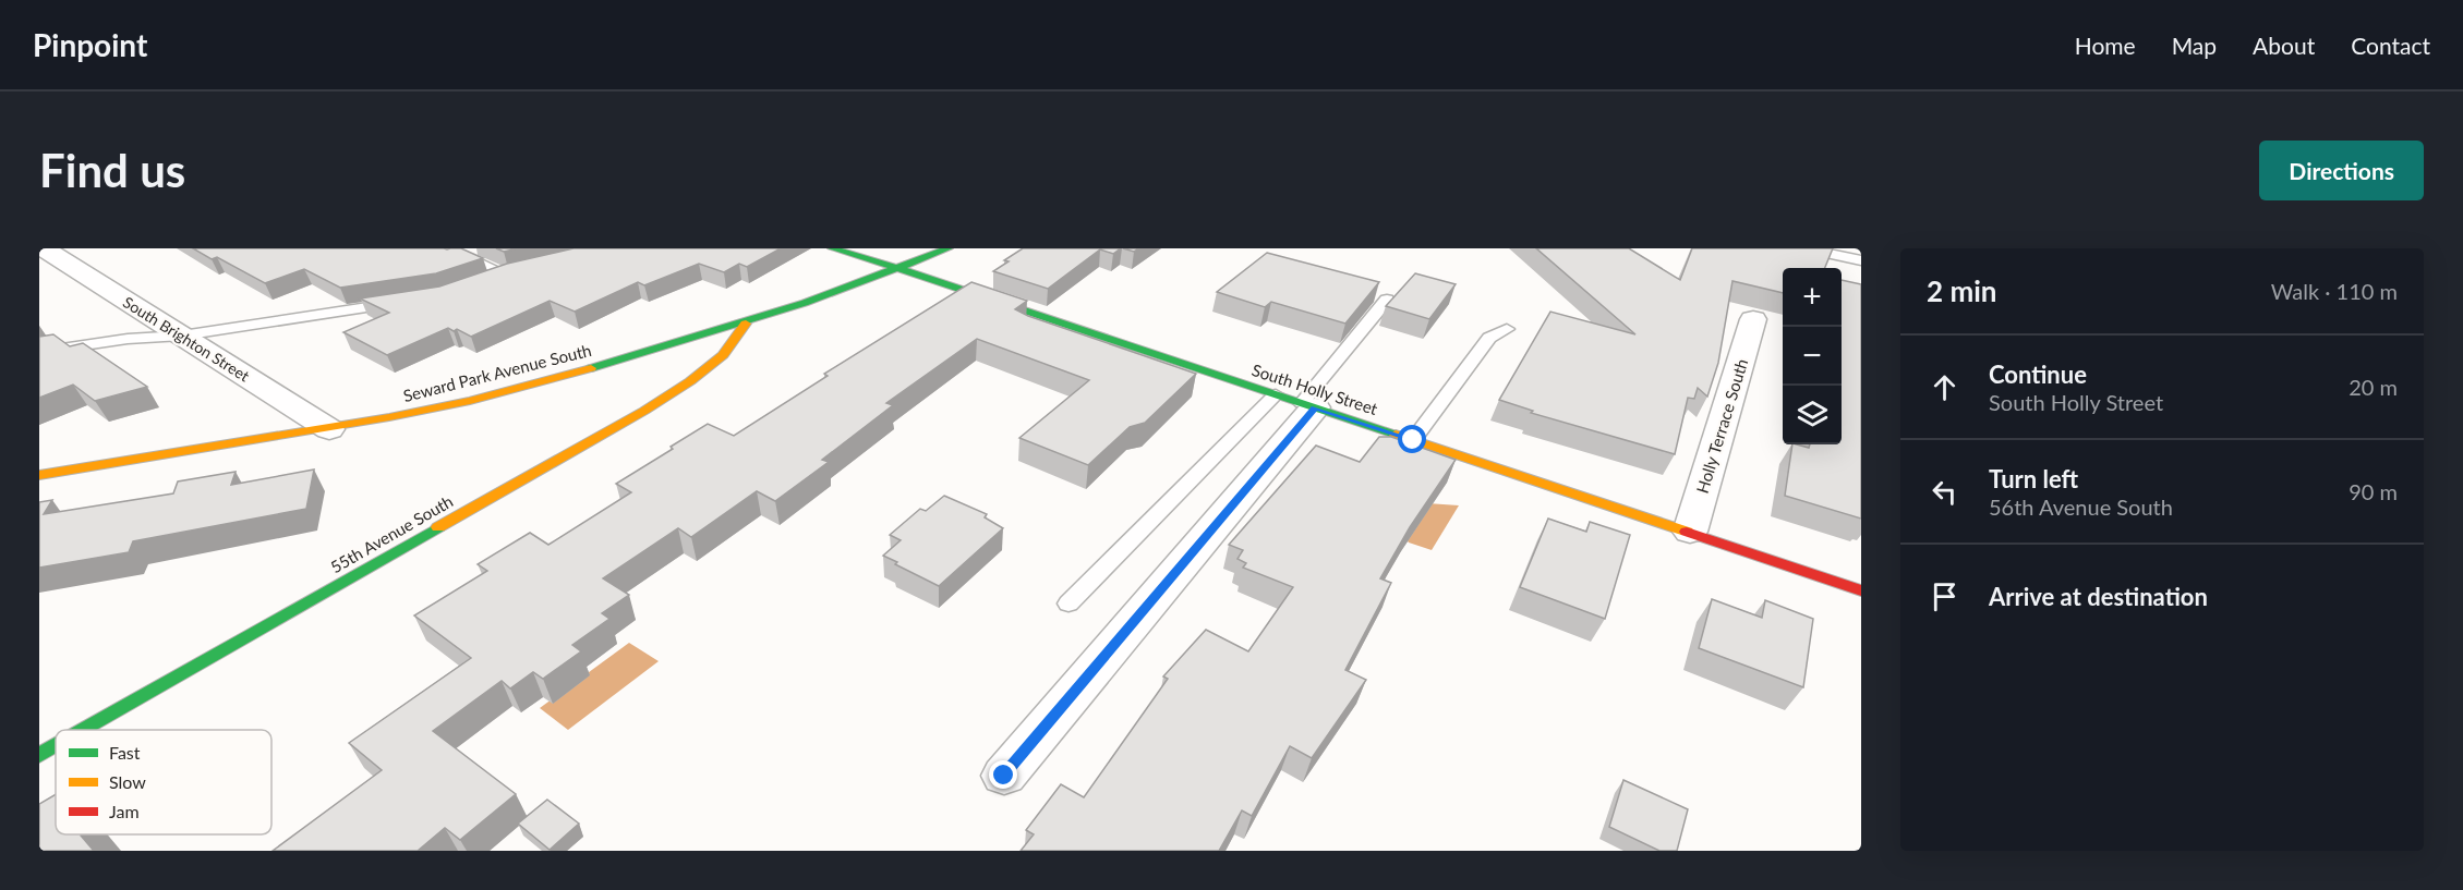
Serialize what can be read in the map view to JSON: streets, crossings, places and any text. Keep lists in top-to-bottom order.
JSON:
{
  "streets": {
    "street": [
      "South Brighton Street",
      "Seward Park Avenue South",
      "South Holly Street",
      "Holly Terrace South",
      "55th Avenue South"
    ]
  },
  "crossings": [
    ["South Brighton Street", "Seward Park Avenue South"],
    ["Seward Park Avenue South", "South Holly Street"],
    ["Seward Park Avenue South", "55th Avenue South"],
    ["South Holly Street", "Holly Terrace South"]
  ],
  "legend": ["Fast", "Slow", "Jam"],
  "page": {
    "header": "Pinpoint",
    "nav": [
      "Home",
      "Map",
      "About",
      "Contact"
    ],
    "buttons": "Directions",
    "title": "Find us",
    "heading": ["2 min", "Walk · 110 m"],
    "map_buttons": ["+", "−"],
    "list": [
      ["Continue", "South Holly Street", "20 m"],
      ["Turn left", "56th Avenue South", "90 m"],
      "Arrive at destination"
    ]
  }
}
